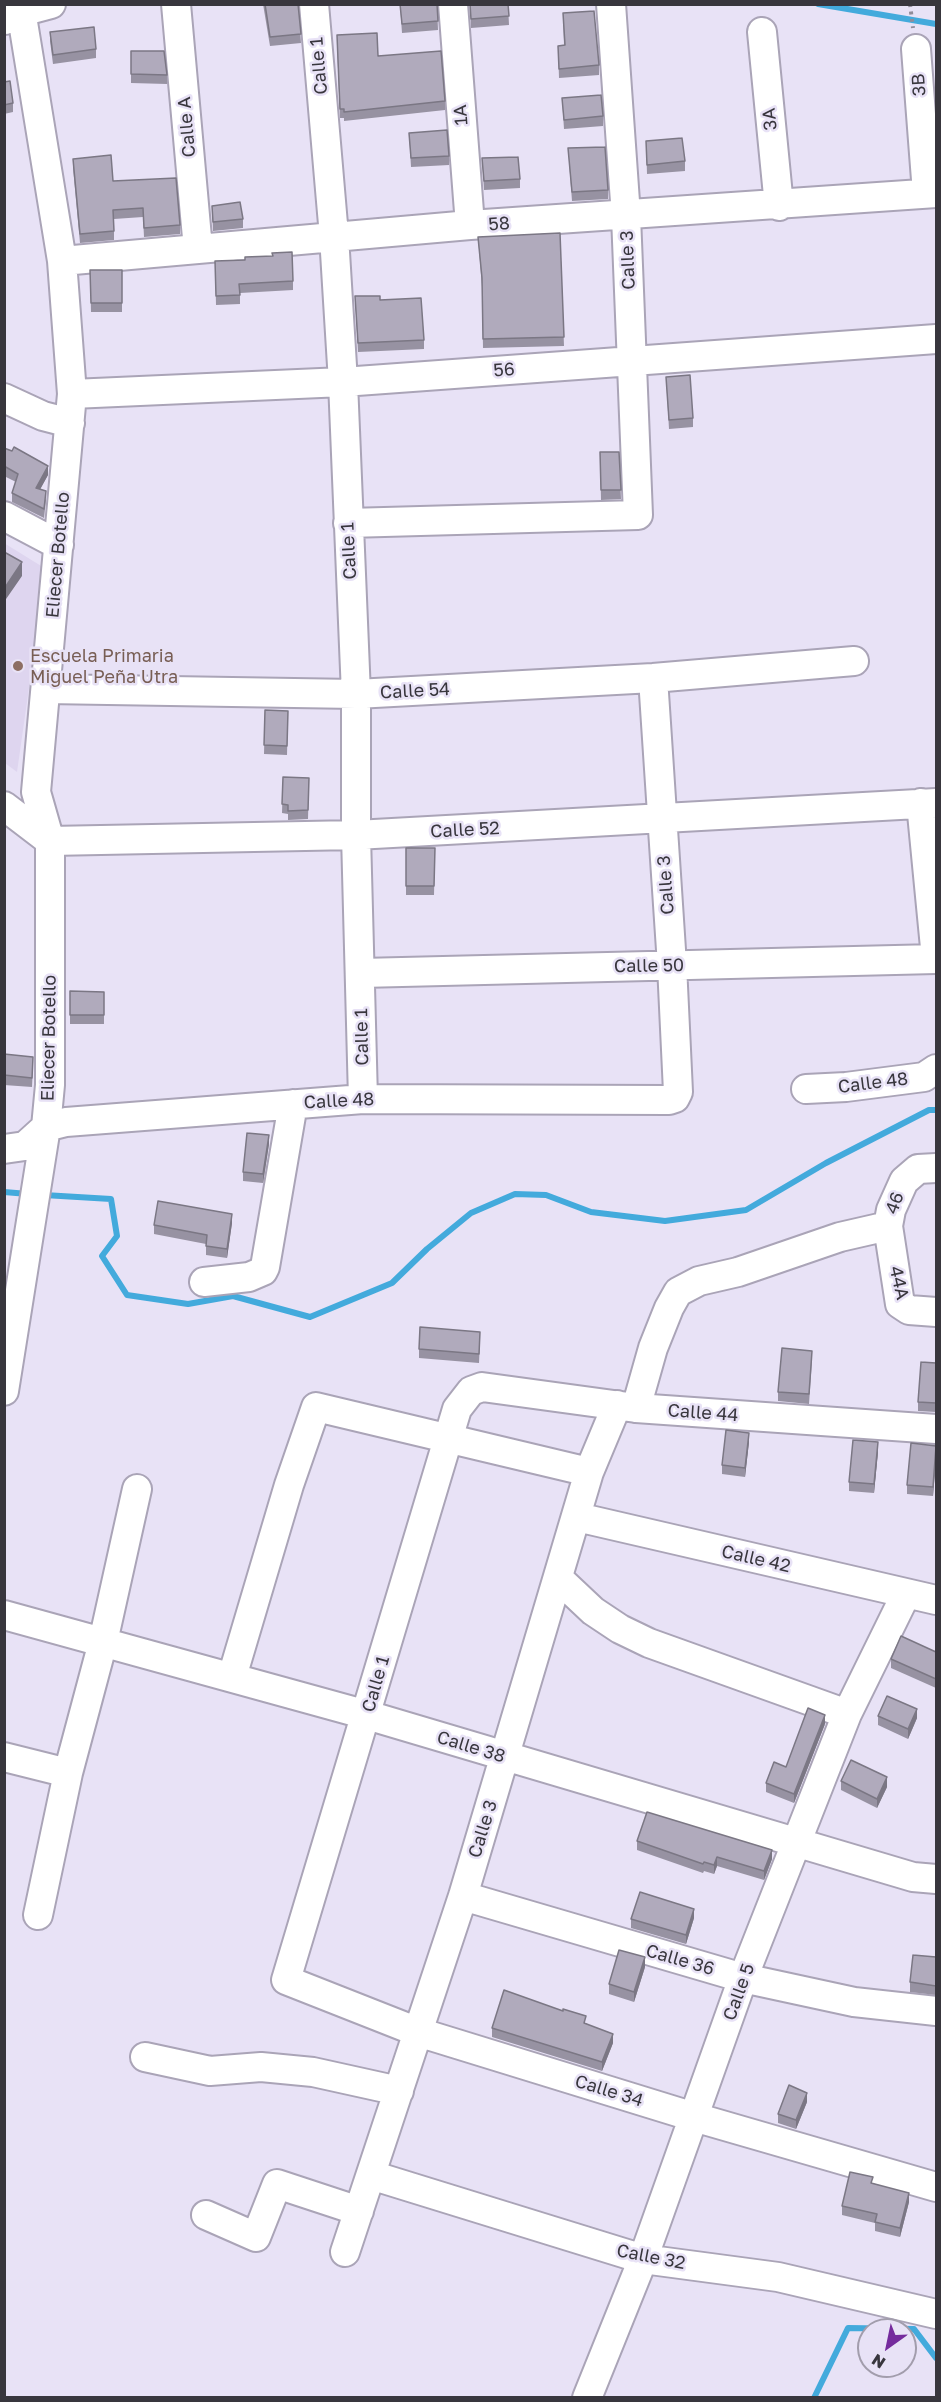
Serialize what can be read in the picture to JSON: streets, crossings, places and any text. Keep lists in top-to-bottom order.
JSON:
{
  "streets": {
    "street": [
      "Calle 1",
      "3B",
      "1A",
      "3A",
      "Calle A",
      "58",
      "Calle 3",
      "56",
      "Eliecer Botello",
      "Calle 54",
      "Calle 52",
      "Calle 50",
      "Calle 48",
      "46",
      "44A",
      "Calle 44",
      "Calle 42",
      "Calle 38",
      "Calle 36",
      "Calle 5",
      "Calle 34",
      "Calle 32"
    ]
  },
  "crossings": [
    ["Calle 1", "58"],
    ["Calle 1", "Calle 3"],
    ["Calle 1", "56"],
    ["Calle 1", "Calle 54"],
    ["Calle 1", "Calle 52"],
    ["Calle 1", "Calle 50"],
    ["Calle 1", "Calle 48"],
    ["Calle 1", "Calle 44"],
    ["Calle 1", "Calle 38"],
    ["Calle 1", "Calle 34"],
    ["3B", "58"],
    ["1A", "58"],
    ["3A", "58"],
    ["Calle A", "58"],
    ["58", "Calle 3"],
    ["58", "Eliecer Botello"],
    ["Calle 3", "56"],
    ["Calle 3", "Calle 54"],
    ["Calle 3", "Calle 52"],
    ["Calle 3", "Calle 50"],
    ["Calle 3", "Calle 48"],
    ["Calle 3", "46"],
    ["Calle 3", "44A"],
    ["Calle 3", "Calle 44"],
    ["Calle 3", "Calle 42"],
    ["Calle 3", "Calle 38"],
    ["Calle 3", "Calle 36"],
    ["Calle 3", "Calle 34"],
    ["Calle 3", "Calle 32"],
    ["56", "Eliecer Botello"],
    ["Eliecer Botello", "Calle 54"],
    ["Eliecer Botello", "Calle 52"],
    ["Eliecer Botello", "Calle 48"],
    ["46", "44A"],
    ["Calle 42", "Calle 5"],
    ["Calle 38", "Calle 5"],
    ["Calle 36", "Calle 5"],
    ["Calle 5", "Calle 34"],
    ["Calle 5", "Calle 32"]
  ],
  "places": ["Escuela Primaria Miguel Peña Utra"],
  "north": "bottom left"
}
